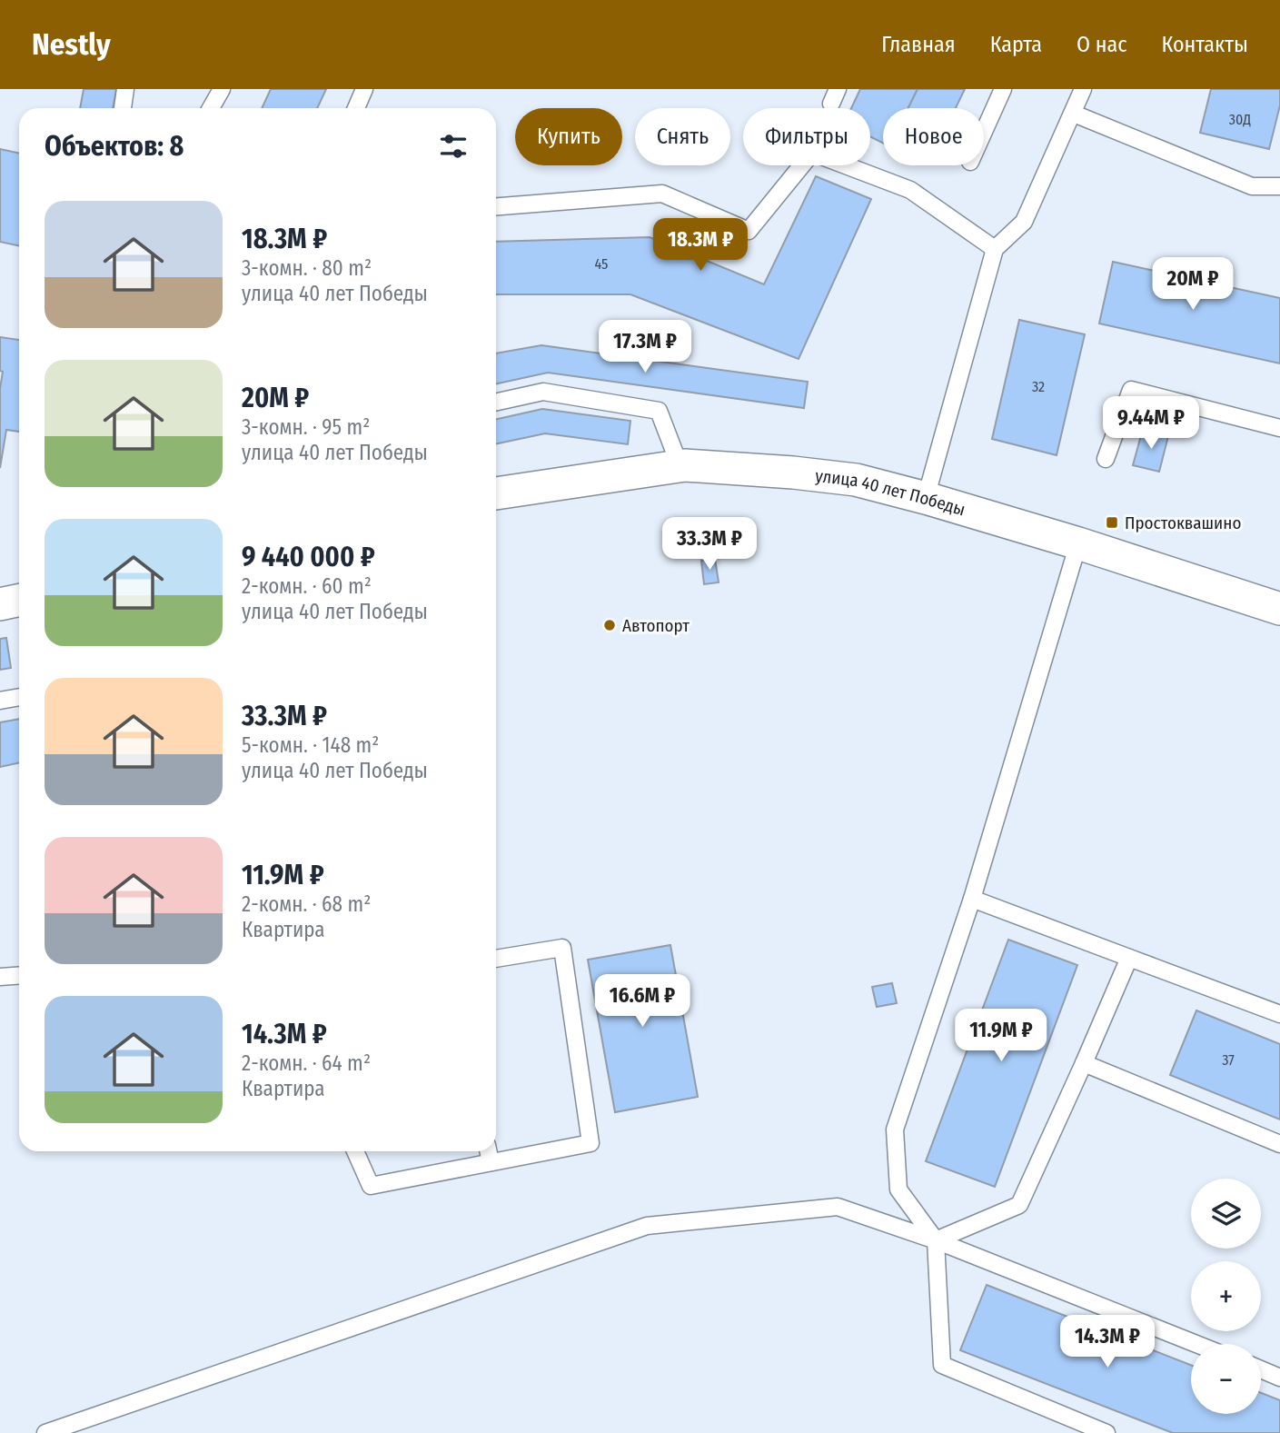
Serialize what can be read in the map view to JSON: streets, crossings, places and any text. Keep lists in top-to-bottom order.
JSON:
{
  "streets": {
    "street": ["улица 40 лет Победы"]
  },
  "places": {
    "transit": ["Простоквашино"],
    "other": ["Автопорт"]
  },
  "house_numbers": [
    "30Д",
    "45",
    "32",
    "37"
  ],
  "page": {
    "header": "Nestly",
    "nav": [
      "Главная",
      "Карта",
      "О нас",
      "Контакты"
    ],
    "chip": [
      "Купить",
      "Снять",
      "Фильтры",
      "Новое"
    ],
    "heading": "Объектов: 8",
    "list": [
      {
        "name": "18.3M ₽",
        "note": "3-комн. · 80 m² · улица 40 лет Победы"
      },
      {
        "name": "20M ₽",
        "note": "3-комн. · 95 m² · улица 40 лет Победы"
      },
      {
        "name": "9 440 000 ₽",
        "note": "2-комн. · 60 m² · улица 40 лет Победы"
      },
      {
        "name": "33.3M ₽",
        "note": "5-комн. · 148 m² · улица 40 лет Победы"
      },
      {
        "name": "11.9M ₽",
        "note": "2-комн. · 68 m² · Квартира"
      },
      {
        "name": "14.3M ₽",
        "note": "2-комн. · 64 m² · Квартира"
      }
    ],
    "price": [
      "18.3M ₽",
      "20M ₽",
      "17.3M ₽",
      "9.44M ₽",
      "33.3M ₽",
      "16.6M ₽",
      "11.9M ₽",
      "14.3M ₽"
    ],
    "map_buttons": ["+", "−"]
  }
}
